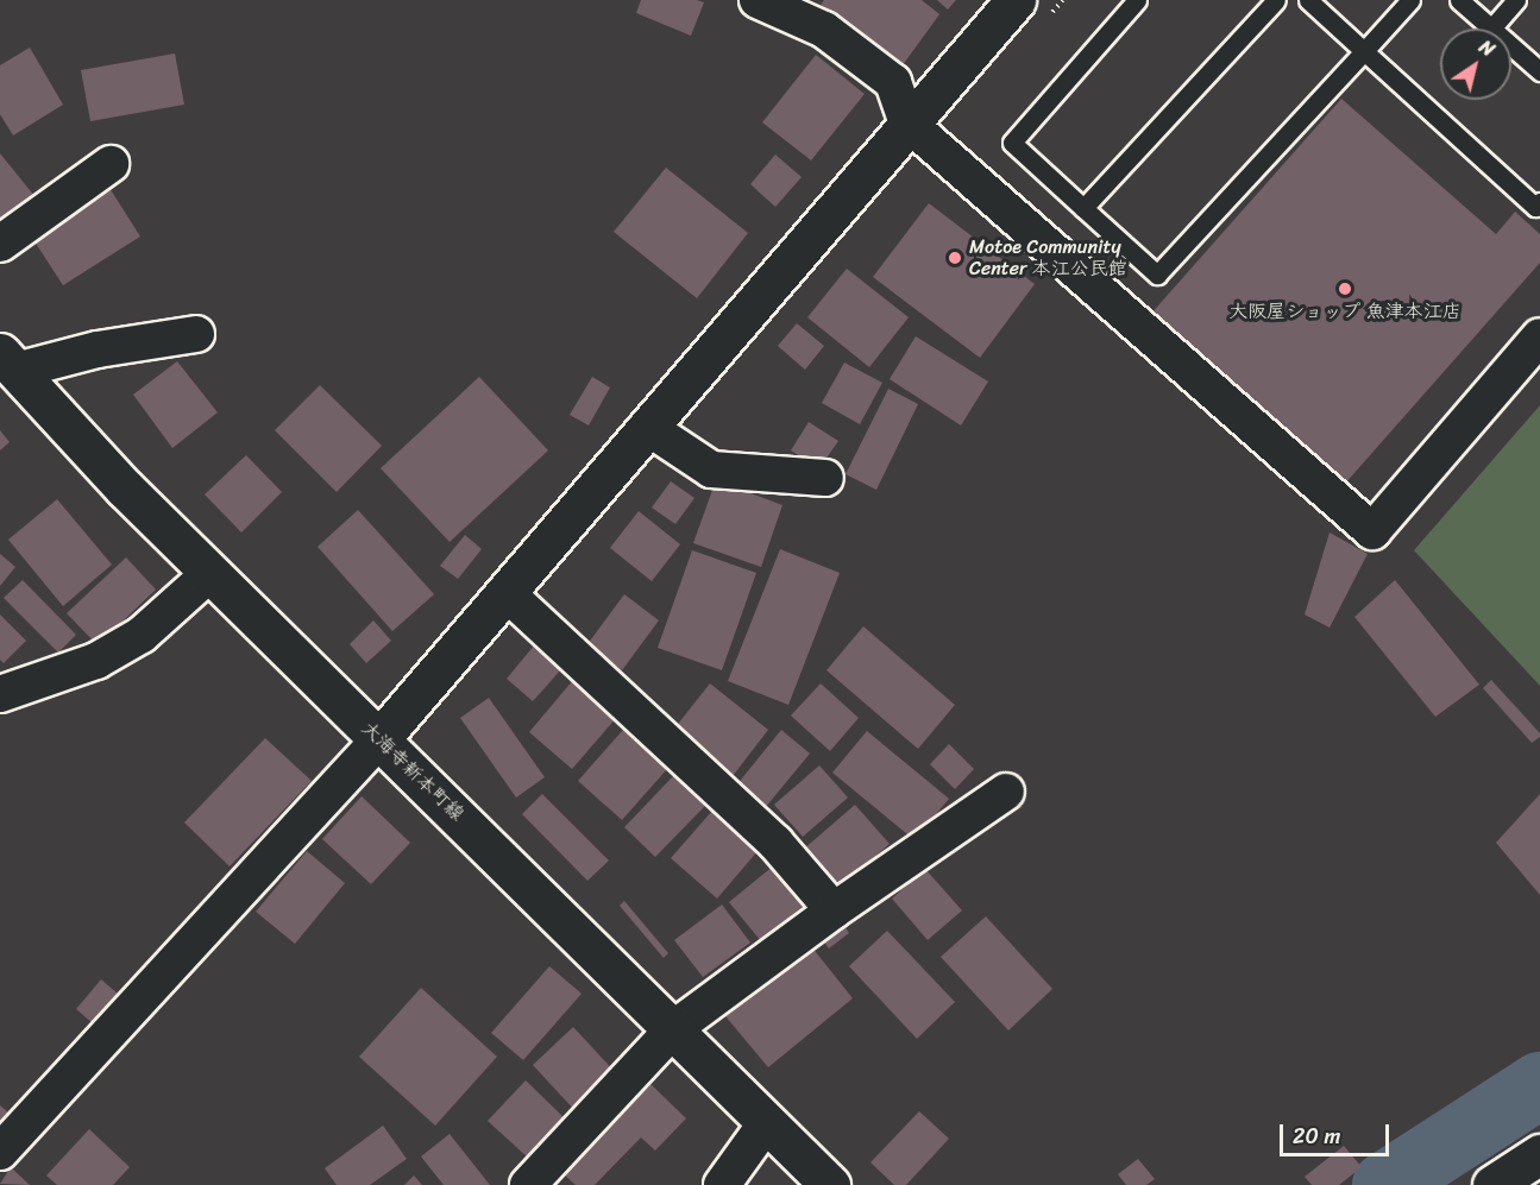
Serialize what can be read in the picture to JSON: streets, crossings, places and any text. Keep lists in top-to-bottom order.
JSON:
{
  "streets": {
    "main road": ["大海寺新本町線"]
  },
  "places": ["Motoe Community Center 本江公民館", "大阪屋ショップ 魚津本江店"],
  "scale_bar": "20 m",
  "north": "top right"
}
